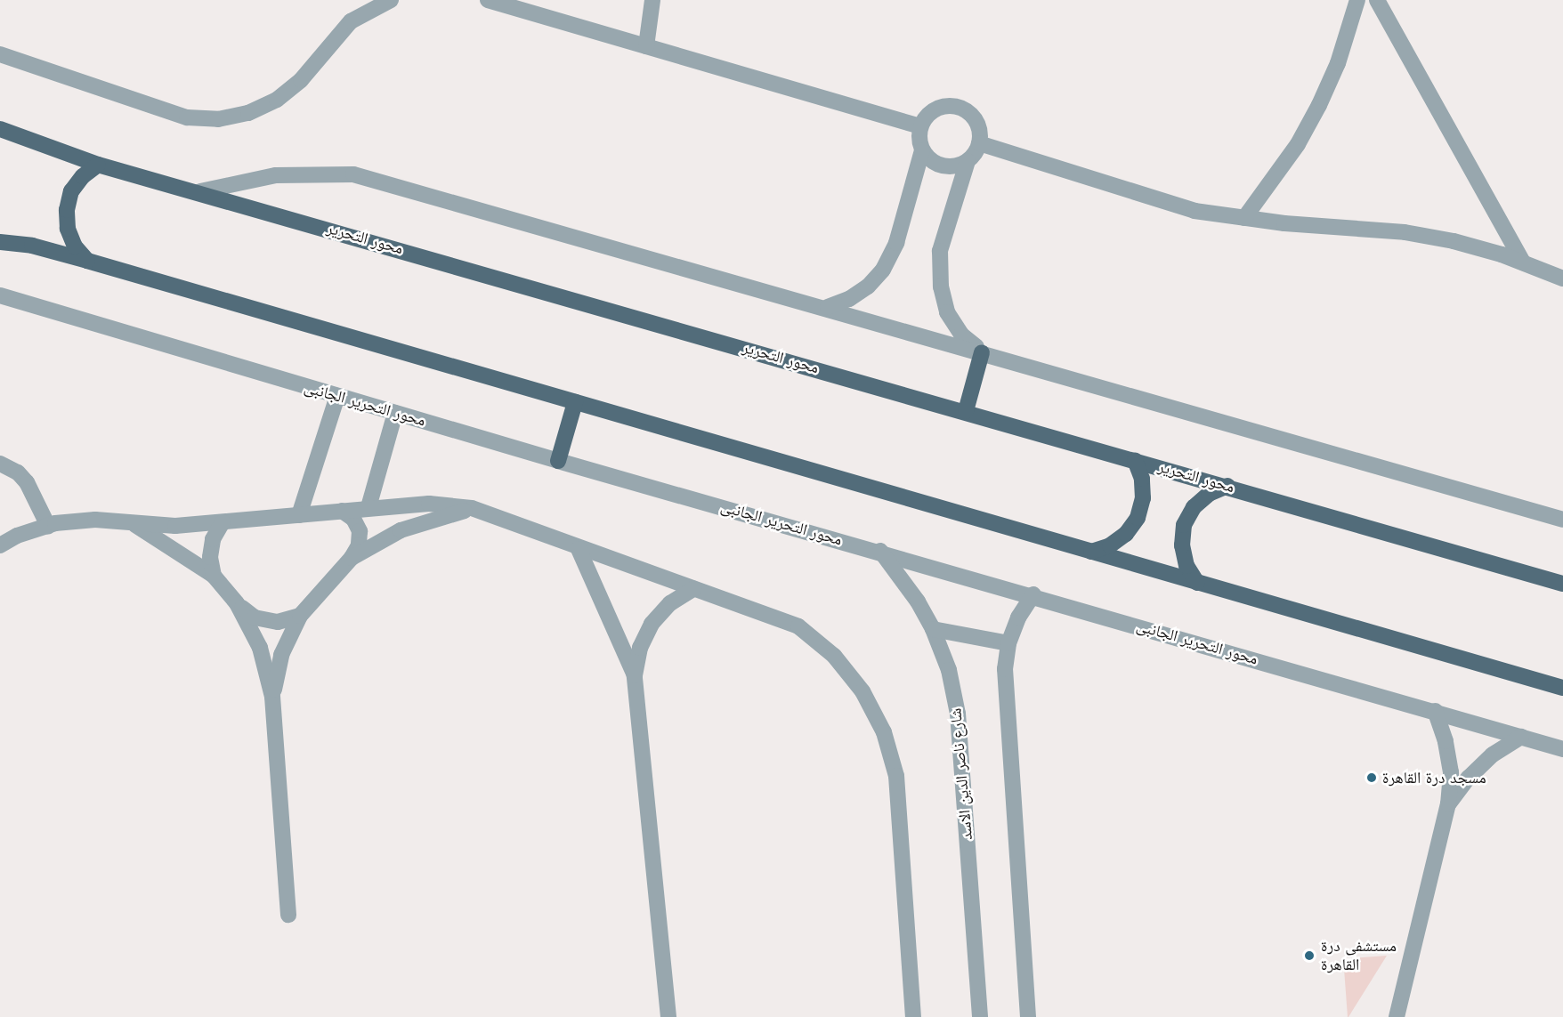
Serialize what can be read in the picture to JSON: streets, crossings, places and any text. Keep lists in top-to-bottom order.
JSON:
{
  "streets": {
    "main road": ["محور التحرير"],
    "street": ["محور التحرير الجانبى", "شارع ناصر الدين الاسد"]
  },
  "crossings": [
    ["محور التحرير الجانبى", "شارع ناصر الدين الاسد"]
  ],
  "places": ["مسجد درة القاهرة", "مستشفى درة القاهرة"]
}
